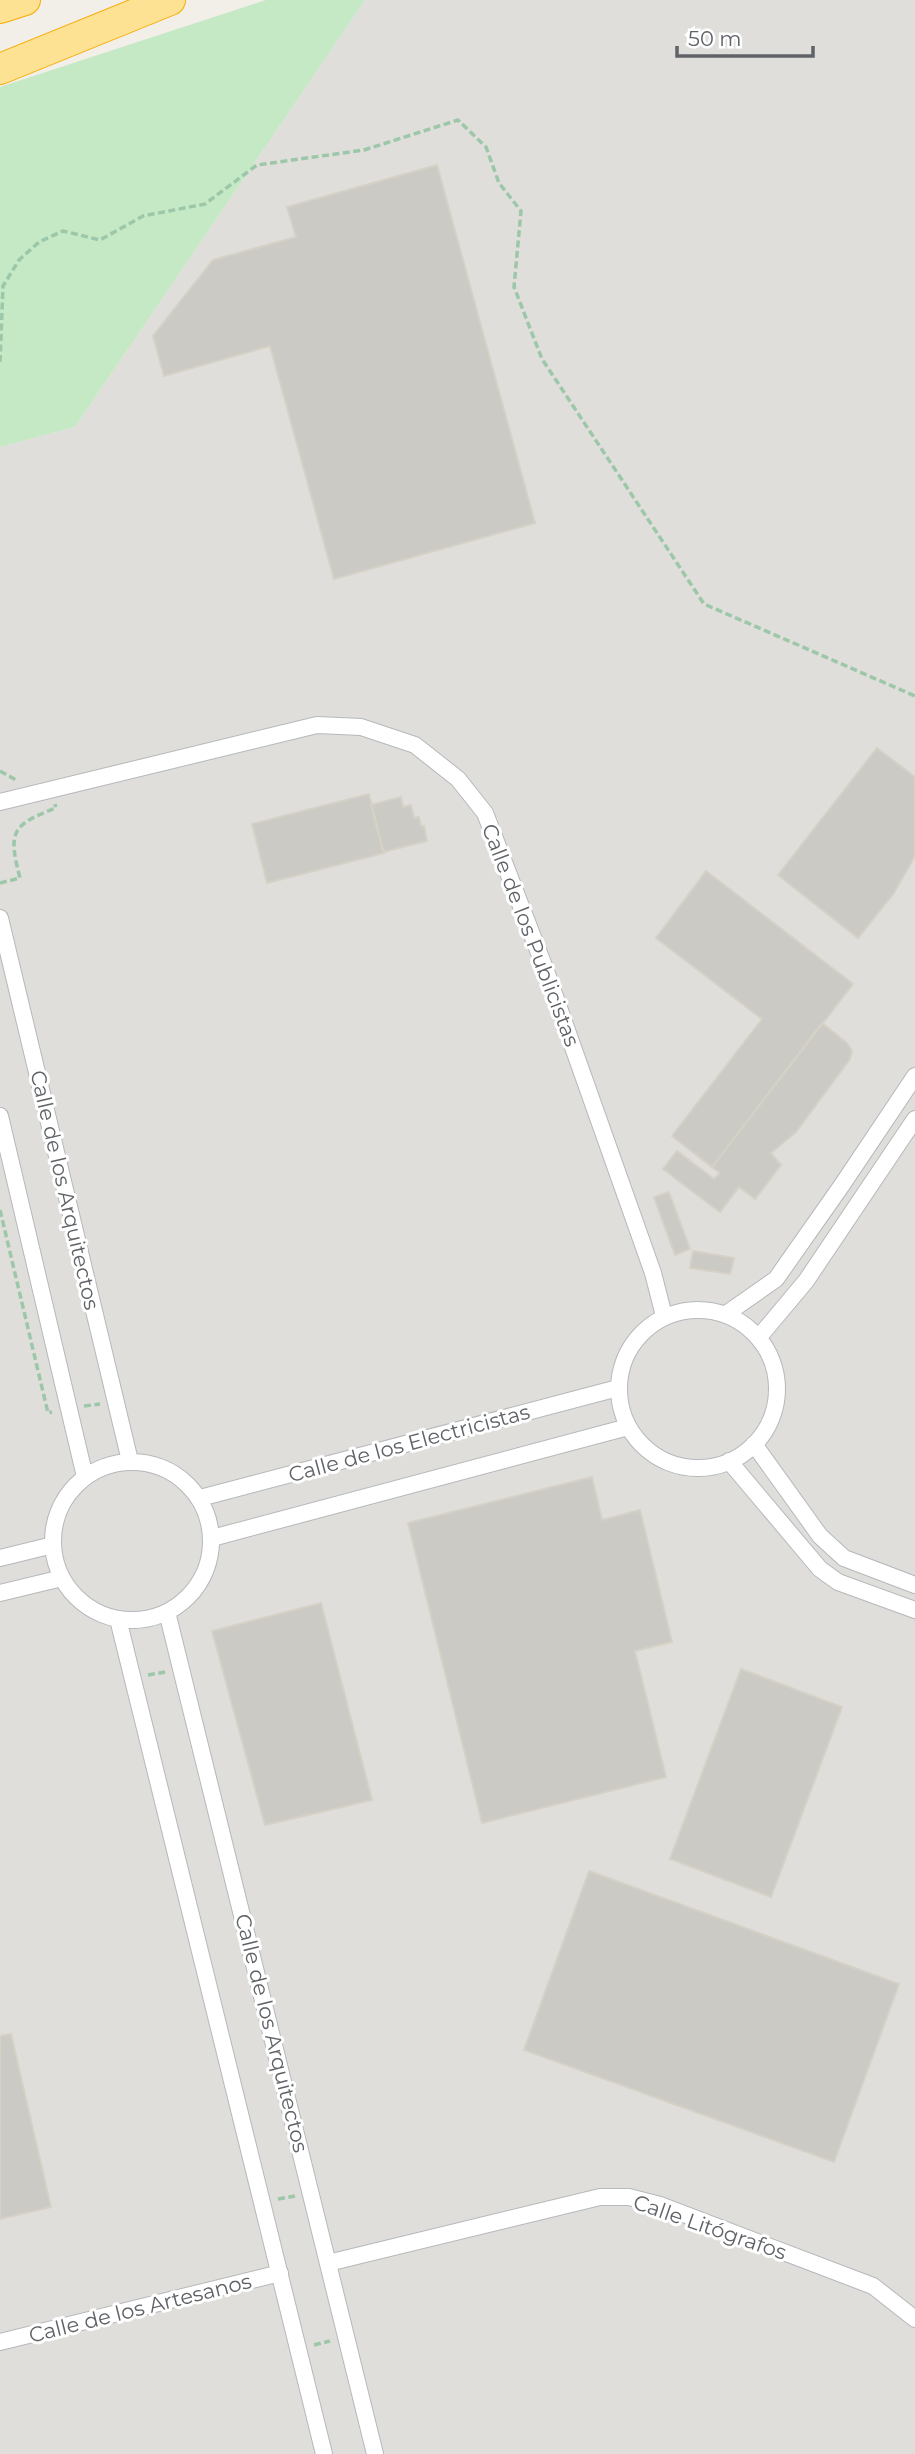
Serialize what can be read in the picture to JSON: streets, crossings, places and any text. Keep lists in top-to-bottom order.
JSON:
{
  "streets": {
    "street": [
      "Calle de los Publicistas",
      "Calle de los Arquitectos",
      "Calle de los Electricistas",
      "Calle Litógrafos",
      "Calle de los Artesanos"
    ]
  },
  "crossings": [
    ["Calle de los Publicistas", "Calle de los Electricistas"],
    ["Calle de los Arquitectos", "Calle de los Electricistas"],
    ["Calle de los Arquitectos", "Calle Litógrafos"]
  ],
  "scale_bar": "50 m"
}
